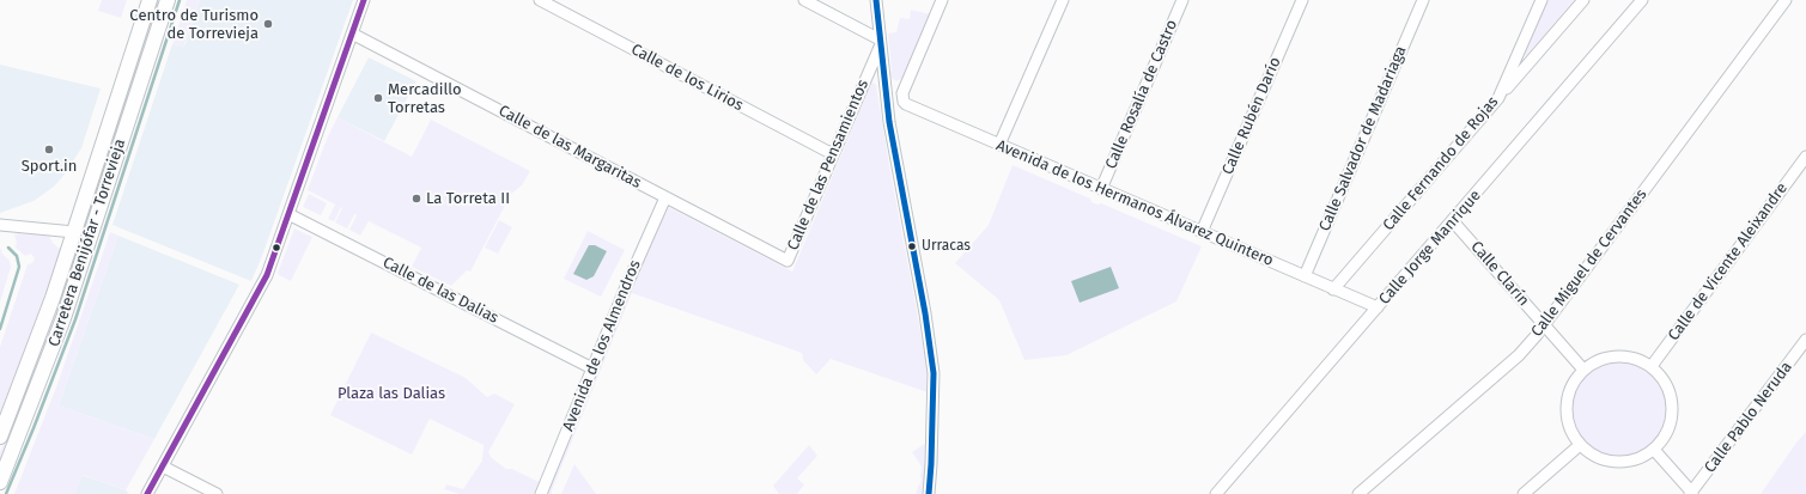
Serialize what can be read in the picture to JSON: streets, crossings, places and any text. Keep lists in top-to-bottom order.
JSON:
{
  "streets": {
    "main road": ["Carretera Benijófar - Torrevieja"],
    "street": [
      "Calle de los Lirios",
      "Calle Rosalía de Castro",
      "Calle Rubén Darío",
      "Calle Salvador de Madariaga",
      "Calle de las Margaritas",
      "Calle Fernando de Rojas",
      "Calle de las Pensamientos",
      "Avenida de los Hermanos Álvarez Quintero",
      "Calle Jorge Manrique",
      "Calle de Vicente Aleixandre",
      "Calle Miguel de Cervantes",
      "Calle Clarín",
      "Calle de las Dalias",
      "Avenida de los Almendros",
      "Calle Pablo Neruda"
    ]
  },
  "crossings": [
    ["Calle de los Lirios", "Calle de las Pensamientos"],
    ["Calle Rosalía de Castro", "Avenida de los Hermanos Álvarez Quintero"],
    ["Calle Rubén Darío", "Avenida de los Hermanos Álvarez Quintero"],
    ["Calle Salvador de Madariaga", "Avenida de los Hermanos Álvarez Quintero"],
    ["Calle de las Margaritas", "Calle de las Pensamientos"],
    ["Calle de las Margaritas", "Avenida de los Almendros"],
    ["Calle Fernando de Rojas", "Avenida de los Hermanos Álvarez Quintero"],
    ["Avenida de los Hermanos Álvarez Quintero", "Calle Jorge Manrique"],
    ["Calle Jorge Manrique", "Calle Clarín"],
    ["Calle de Vicente Aleixandre", "Calle Clarín"],
    ["Calle Miguel de Cervantes", "Calle Clarín"],
    ["Calle de las Dalias", "Avenida de los Almendros"]
  ],
  "parks": ["Plaza las Dalias"],
  "places": [
    "Centro de Turismo de Torrevieja",
    "Mercadillo Torretas",
    "Sport.in",
    "La Torreta II",
    "Urracas"
  ]
}
